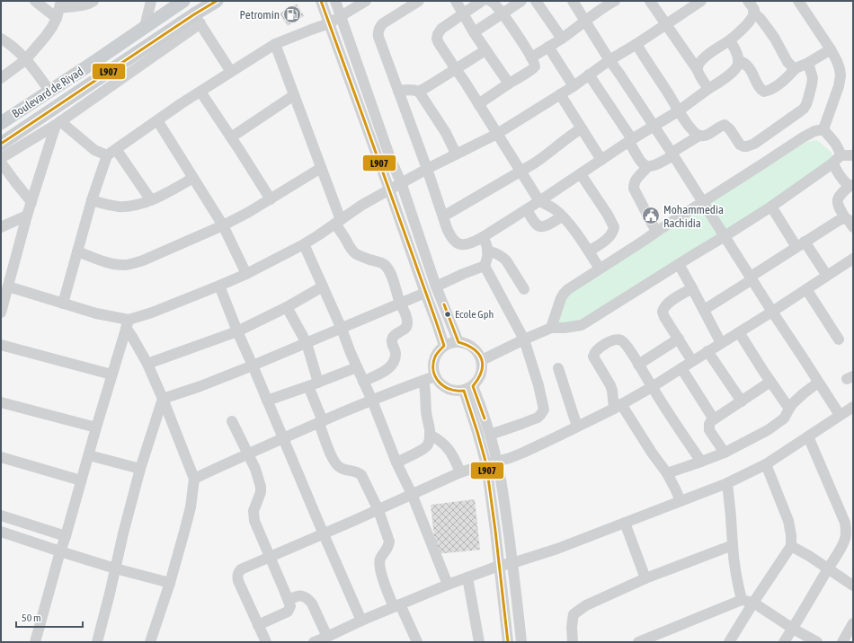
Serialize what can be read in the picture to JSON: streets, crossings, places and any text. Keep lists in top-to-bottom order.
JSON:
{
  "streets": {
    "main road": ["Boulevard de Riyad"]
  },
  "places": {
    "fuel station": ["Petromin"],
    "public building": ["Mohammedia Rachidia"],
    "other": ["Ecole Gph"]
  },
  "lines": ["transit line L907"],
  "scale_bar": "50 m"
}
